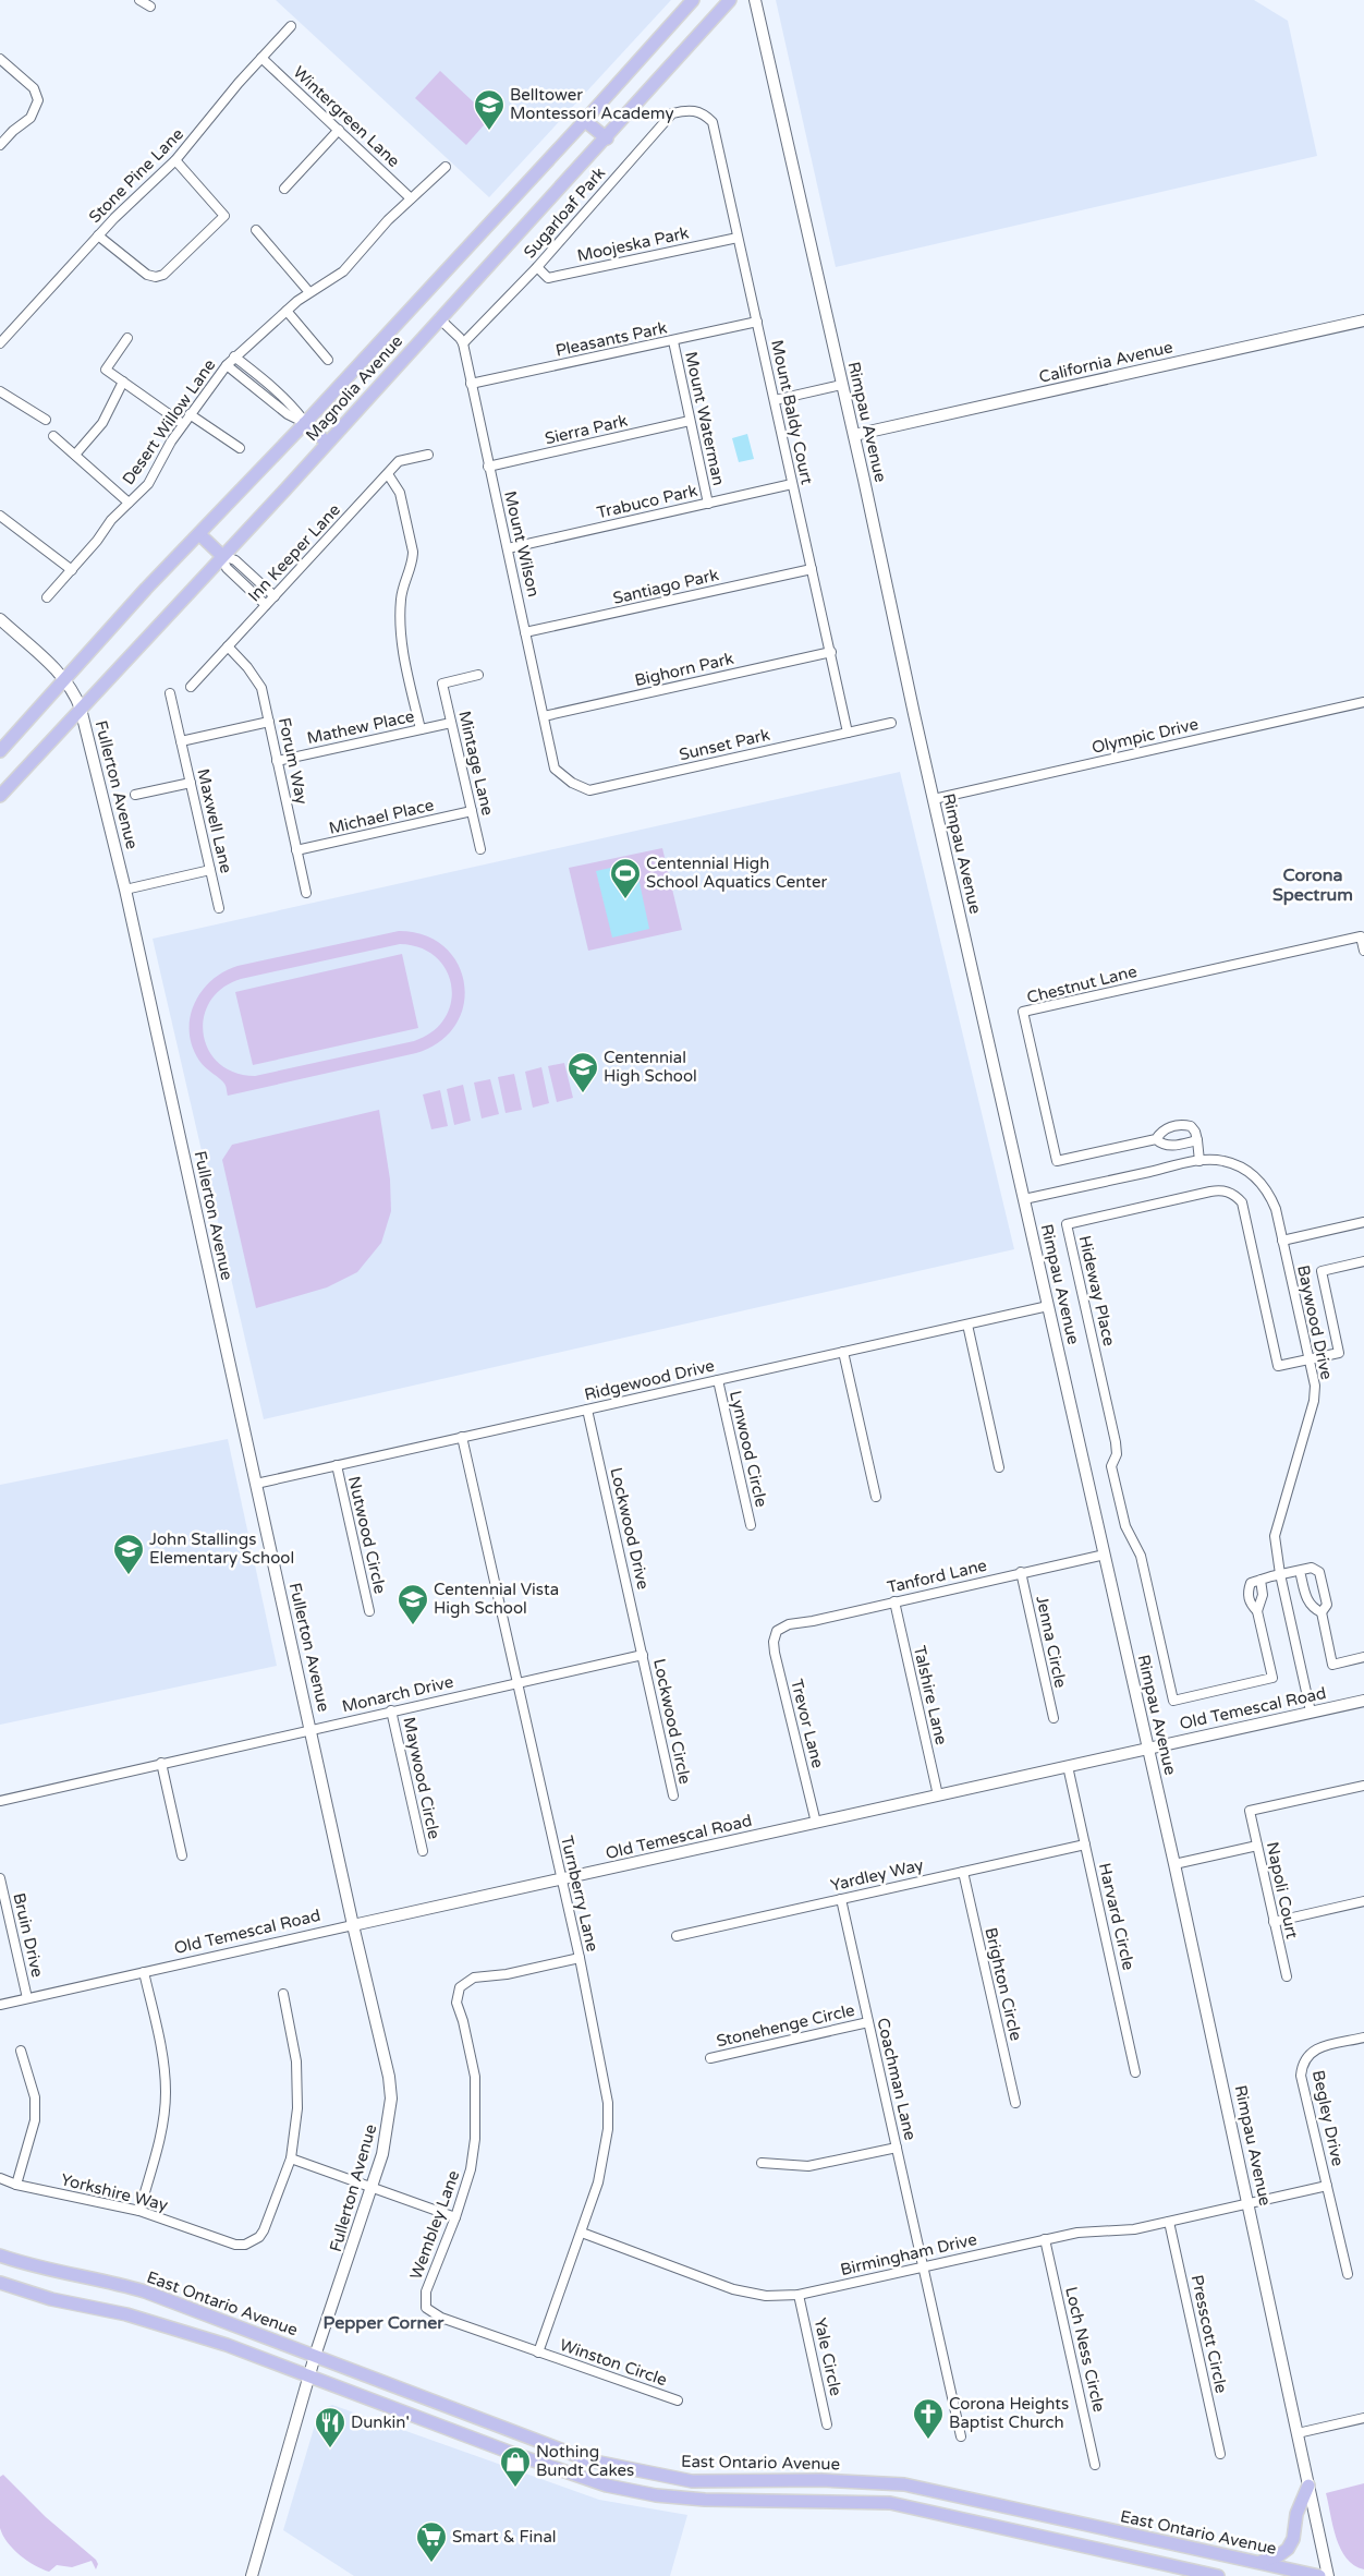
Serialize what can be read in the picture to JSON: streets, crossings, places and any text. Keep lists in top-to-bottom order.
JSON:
{
  "streets": {
    "main road": [
      "California Avenue",
      "Magnolia Avenue",
      "Rimpau Avenue",
      "Fullerton Avenue",
      "Old Temescal Road",
      "East Ontario Avenue"
    ],
    "street": [
      "Wintergreen Lane",
      "Stone Pine Lane",
      "Sugarloaf Park",
      "Moojeska Park",
      "Pleasants Park",
      "Mount Baldy Court",
      "Mount Waterman",
      "Desert Willow Lane",
      "Sierra Park",
      "Trabuco Park",
      "Mount Wilson",
      "Inn Keeper Lane",
      "Santiago Park",
      "Bighorn Park",
      "Mathew Place",
      "Olympic Drive",
      "Sunset Park",
      "Forum Way",
      "Mintage Lane",
      "Michael Place",
      "Maxwell Lane",
      "Chestnut Lane",
      "Hideway Place",
      "Baywood Drive",
      "Ridgewood Drive",
      "Lynwood Circle",
      "Lockwood Drive",
      "Nutwood Circle",
      "Tanford Lane",
      "Jenna Circle",
      "Monarch Drive",
      "Talshire Lane",
      "Lockwood Circle",
      "Trevor Lane",
      "Maywood Circle",
      "Yardley Way",
      "Napoli Court",
      "Turnberry Lane",
      "Harvard Circle",
      "Bruin Drive",
      "Brighton Circle",
      "Stonehenge Circle",
      "Coachman Lane",
      "Begley Drive",
      "Yorkshire Way",
      "Wembley Lane",
      "Birmingham Drive",
      "Presscott Circle",
      "Loch Ness Circle",
      "Yale Circle",
      "Winston Circle"
    ]
  },
  "crossings": [
    ["Wintergreen Lane", "Stone Pine Lane"],
    ["Wintergreen Lane", "Desert Willow Lane"],
    ["Sugarloaf Park", "Moojeska Park"],
    ["Sugarloaf Park", "Mount Baldy Court"],
    ["Sugarloaf Park", "Mount Wilson"],
    ["Moojeska Park", "Mount Baldy Court"],
    ["Pleasants Park", "Mount Baldy Court"],
    ["Pleasants Park", "Mount Waterman"],
    ["Pleasants Park", "Mount Wilson"],
    ["California Avenue", "Rimpau Avenue"],
    ["Magnolia Avenue", "Fullerton Avenue"],
    ["Mount Baldy Court", "Trabuco Park"],
    ["Mount Baldy Court", "Santiago Park"],
    ["Mount Baldy Court", "Bighorn Park"],
    ["Mount Baldy Court", "Sunset Park"],
    ["Mount Waterman", "Sierra Park"],
    ["Mount Waterman", "Trabuco Park"],
    ["Rimpau Avenue", "Olympic Drive"],
    ["Rimpau Avenue", "Baywood Drive"],
    ["Rimpau Avenue", "Ridgewood Drive"],
    ["Rimpau Avenue", "Tanford Lane"],
    ["Rimpau Avenue", "Old Temescal Road"],
    ["Rimpau Avenue", "Birmingham Drive"],
    ["Sierra Park", "Mount Wilson"],
    ["Trabuco Park", "Mount Wilson"],
    ["Mount Wilson", "Santiago Park"],
    ["Mount Wilson", "Bighorn Park"],
    ["Mount Wilson", "Sunset Park"],
    ["Inn Keeper Lane", "Forum Way"],
    ["Mathew Place", "Forum Way"],
    ["Mathew Place", "Mintage Lane"],
    ["Forum Way", "Michael Place"],
    ["Mintage Lane", "Michael Place"],
    ["Fullerton Avenue", "Ridgewood Drive"],
    ["Fullerton Avenue", "Monarch Drive"],
    ["Fullerton Avenue", "Old Temescal Road"],
    ["Fullerton Avenue", "East Ontario Avenue"],
    ["Hideway Place", "Baywood Drive"],
    ["Baywood Drive", "Old Temescal Road"],
    ["Ridgewood Drive", "Lynwood Circle"],
    ["Ridgewood Drive", "Lockwood Drive"],
    ["Ridgewood Drive", "Nutwood Circle"],
    ["Ridgewood Drive", "Turnberry Lane"],
    ["Lockwood Drive", "Monarch Drive"],
    ["Lockwood Drive", "Lockwood Circle"],
    ["Tanford Lane", "Jenna Circle"],
    ["Tanford Lane", "Talshire Lane"],
    ["Tanford Lane", "Trevor Lane"],
    ["Monarch Drive", "Lockwood Circle"],
    ["Monarch Drive", "Maywood Circle"],
    ["Monarch Drive", "Turnberry Lane"],
    ["Talshire Lane", "Old Temescal Road"],
    ["Old Temescal Road", "Trevor Lane"],
    ["Old Temescal Road", "Turnberry Lane"],
    ["Old Temescal Road", "Harvard Circle"],
    ["Old Temescal Road", "Bruin Drive"],
    ["Yardley Way", "Harvard Circle"],
    ["Yardley Way", "Brighton Circle"],
    ["Yardley Way", "Coachman Lane"],
    ["Turnberry Lane", "Wembley Lane"],
    ["Turnberry Lane", "Birmingham Drive"],
    ["Turnberry Lane", "Winston Circle"],
    ["Stonehenge Circle", "Coachman Lane"],
    ["Coachman Lane", "Birmingham Drive"],
    ["Begley Drive", "Birmingham Drive"],
    ["Wembley Lane", "Winston Circle"],
    ["Birmingham Drive", "Presscott Circle"],
    ["Birmingham Drive", "Loch Ness Circle"],
    ["Birmingham Drive", "Yale Circle"]
  ],
  "districts": ["Corona Spectrum", "Pepper Corner"],
  "places": {
    "school or university": [
      "Belltower Montessori Academy",
      "Centennial High School",
      "John Stallings Elementary School",
      "Centennial Vista High School"
    ],
    "sports": ["Centennial High School Aquatics Center"],
    "church": ["Corona Heights Baptist Church"],
    "restaurant": ["Dunkin'"],
    "shop": ["Nothing Bundt Cakes"],
    "supermarket": ["Smart & Final"]
  }
}
